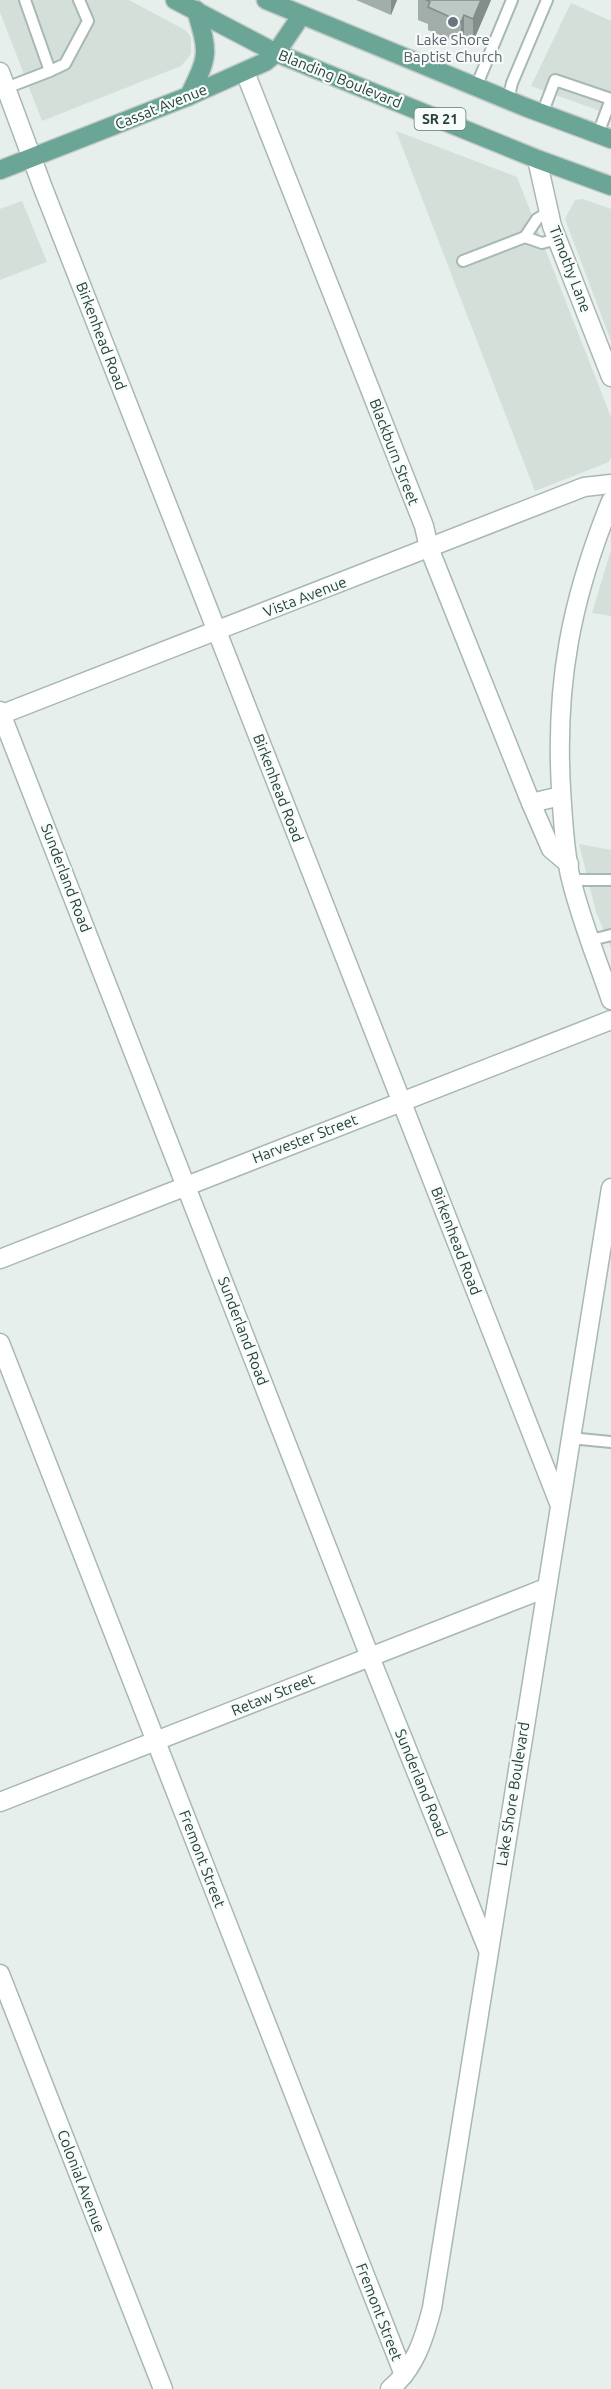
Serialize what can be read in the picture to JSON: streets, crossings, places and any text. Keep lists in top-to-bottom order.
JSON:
{
  "streets": {
    "main road": ["Blanding Boulevard", "Cassat Avenue", "SR 21"],
    "street": [
      "Timothy Lane",
      "Birkenhead Road",
      "Blackburn Street",
      "Vista Avenue",
      "Sunderland Road",
      "Harvester Street",
      "Retaw Street",
      "Lake Shore Boulevard",
      "Fremont Street",
      "Colonial Avenue"
    ]
  },
  "crossings": [
    ["Blanding Boulevard", "Cassat Avenue"],
    ["Blanding Boulevard", "Timothy Lane"],
    ["Cassat Avenue", "Birkenhead Road"],
    ["Cassat Avenue", "Blackburn Street"],
    ["Birkenhead Road", "Vista Avenue"],
    ["Birkenhead Road", "Harvester Street"],
    ["Birkenhead Road", "Lake Shore Boulevard"],
    ["Blackburn Street", "Vista Avenue"],
    ["Vista Avenue", "Sunderland Road"],
    ["Sunderland Road", "Harvester Street"],
    ["Sunderland Road", "Retaw Street"],
    ["Sunderland Road", "Lake Shore Boulevard"],
    ["Retaw Street", "Lake Shore Boulevard"],
    ["Retaw Street", "Fremont Street"],
    ["Lake Shore Boulevard", "Fremont Street"]
  ],
  "places": ["Lake Shore Baptist Church"]
}
